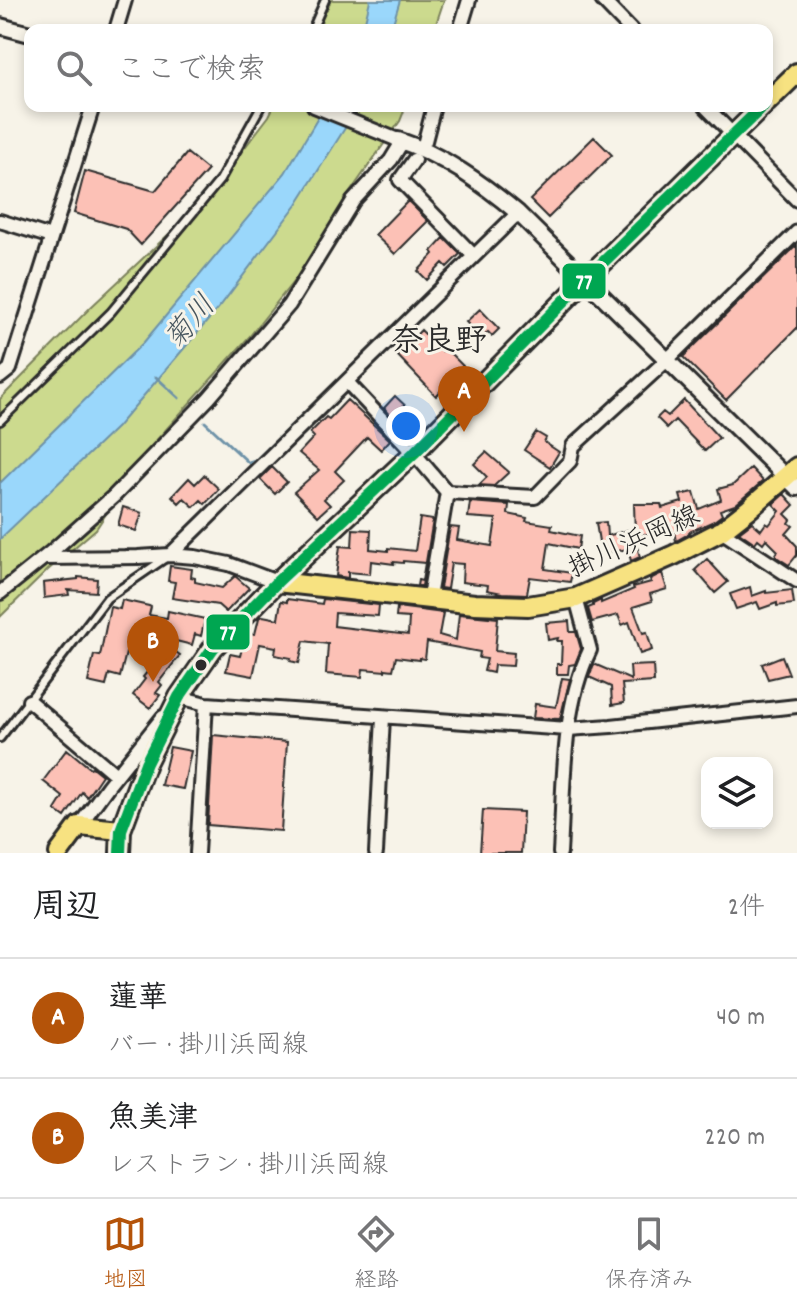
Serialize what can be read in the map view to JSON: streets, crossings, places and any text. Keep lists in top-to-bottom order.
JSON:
{
  "streets": {
    "main road": ["掛川浜岡線"]
  },
  "districts": ["奈良野"],
  "water": ["菊川"],
  "lines": ["transit line 77"],
  "page": {
    "search": "ここで検索",
    "pins": ["A", "B"],
    "heading": ["周辺", "2件"],
    "list": [
      {
        "mark": "A",
        "name": "蓮華",
        "note": "バー · 掛川浜岡線",
        "value": "40 m"
      },
      {
        "mark": "B",
        "name": "魚美津",
        "note": "レストラン · 掛川浜岡線",
        "value": "220 m"
      }
    ],
    "nav": ["地図", "経路", "保存済み"]
  }
}
